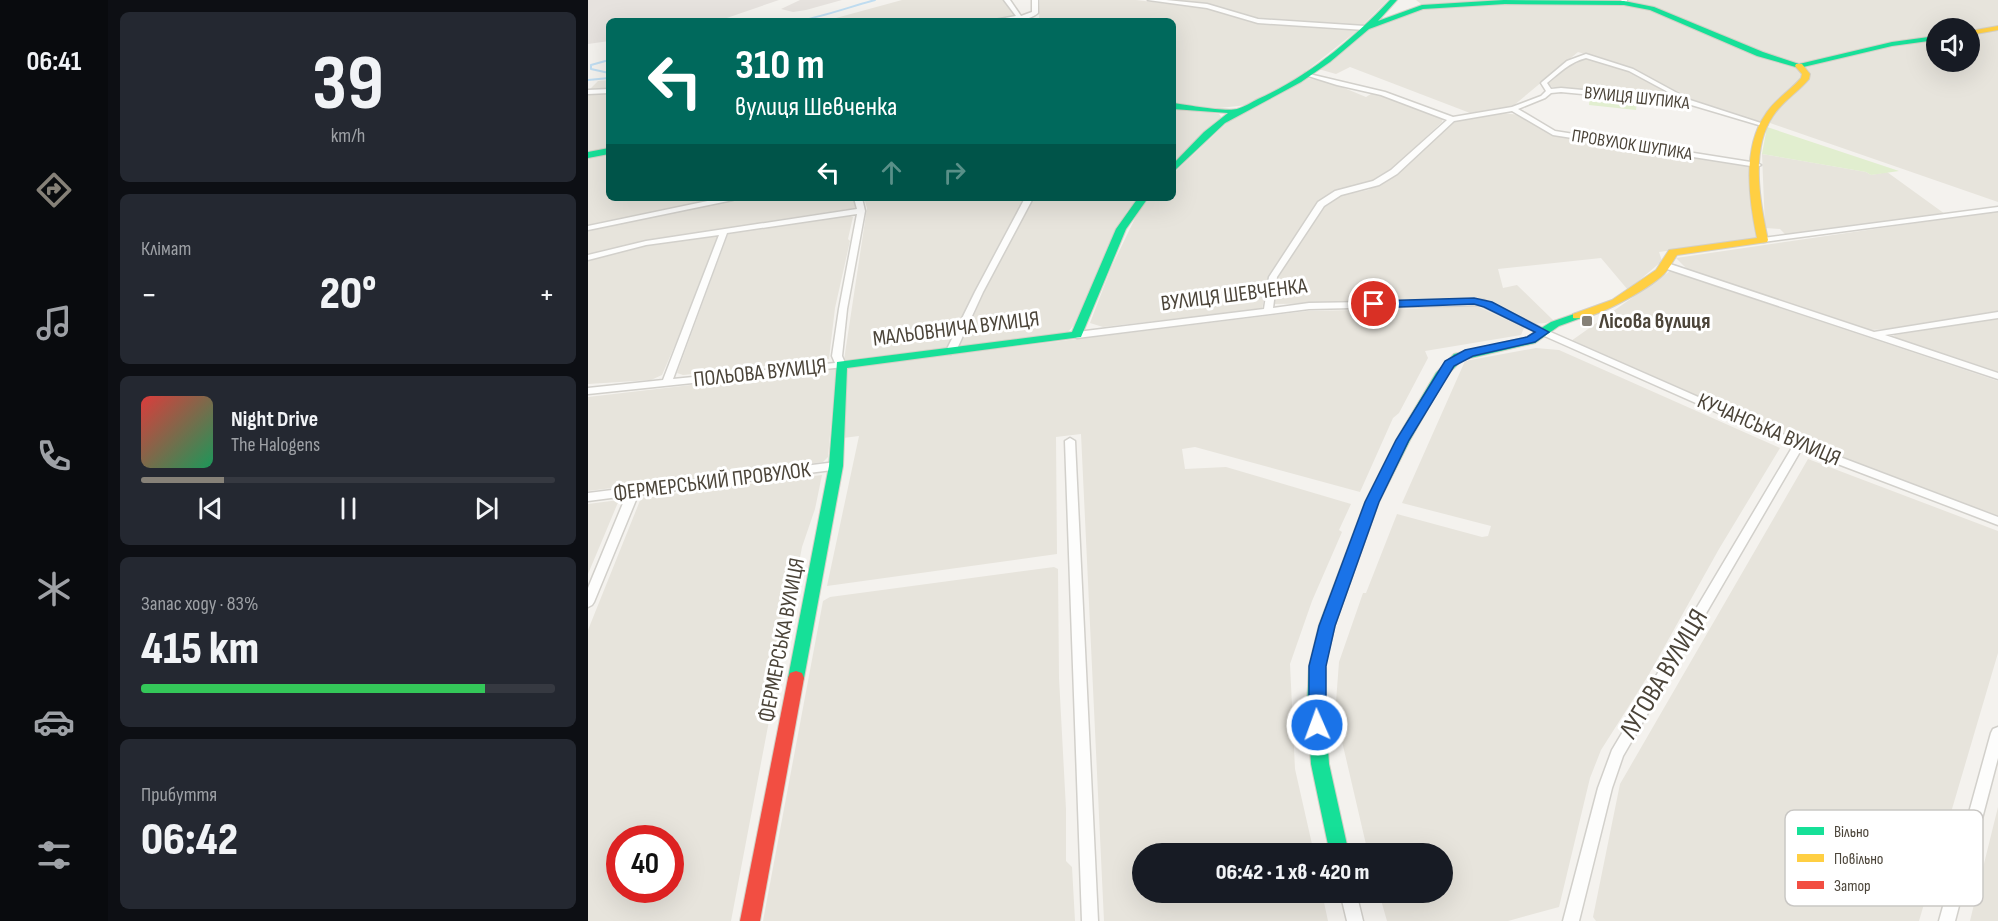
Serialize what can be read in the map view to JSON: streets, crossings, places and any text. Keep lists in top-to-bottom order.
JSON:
{
  "streets": {
    "street": [
      "ВУЛИЦЯ ШУПИКА",
      "ПРОВУЛОК ШУПИКА",
      "ВУЛИЦЯ ШЕВЧЕНКА",
      "МАЛЬОВНИЧА ВУЛИЦЯ",
      "ПОЛЬОВА ВУЛИЦЯ",
      "КУЧАНСЬКА ВУЛИЦЯ",
      "ФЕРМЕРСЬКИЙ ПРОВУЛОК",
      "ФЕРМЕРСЬКА ВУЛИЦЯ",
      "ЛУГОВА ВУЛИЦЯ"
    ]
  },
  "crossings": [
    ["ВУЛИЦЯ ШЕВЧЕНКА", "МАЛЬОВНИЧА ВУЛИЦЯ"],
    ["ВУЛИЦЯ ШЕВЧЕНКА", "КУЧАНСЬКА ВУЛИЦЯ"],
    ["МАЛЬОВНИЧА ВУЛИЦЯ", "ПОЛЬОВА ВУЛИЦЯ"],
    ["МАЛЬОВНИЧА ВУЛИЦЯ", "ФЕРМЕРСЬКА ВУЛИЦЯ"],
    ["ПОЛЬОВА ВУЛИЦЯ", "ФЕРМЕРСЬКА ВУЛИЦЯ"],
    ["КУЧАНСЬКА ВУЛИЦЯ", "ЛУГОВА ВУЛИЦЯ"],
    ["ФЕРМЕРСЬКИЙ ПРОВУЛОК", "ФЕРМЕРСЬКА ВУЛИЦЯ"]
  ],
  "places": {
    "transit": ["Лісова вулиця"]
  },
  "legend": ["Вільно", "Повільно", "Затор"],
  "page": {
    "tabs": "06:41",
    "tile": [
      ["39", "km/h"],
      "Клімат",
      ["Запас ходу · 83%", "415 km"],
      ["Прибуття", "06:42"]
    ],
    "turn": ["310 m", "вулиця Шевченка"],
    "heat": ["−", "20°", "+"],
    "song": ["Night Drive", "The Halogens"],
    "limit": "40",
    "trip": "06:42 · 1 хв · 420 m"
  }
}
